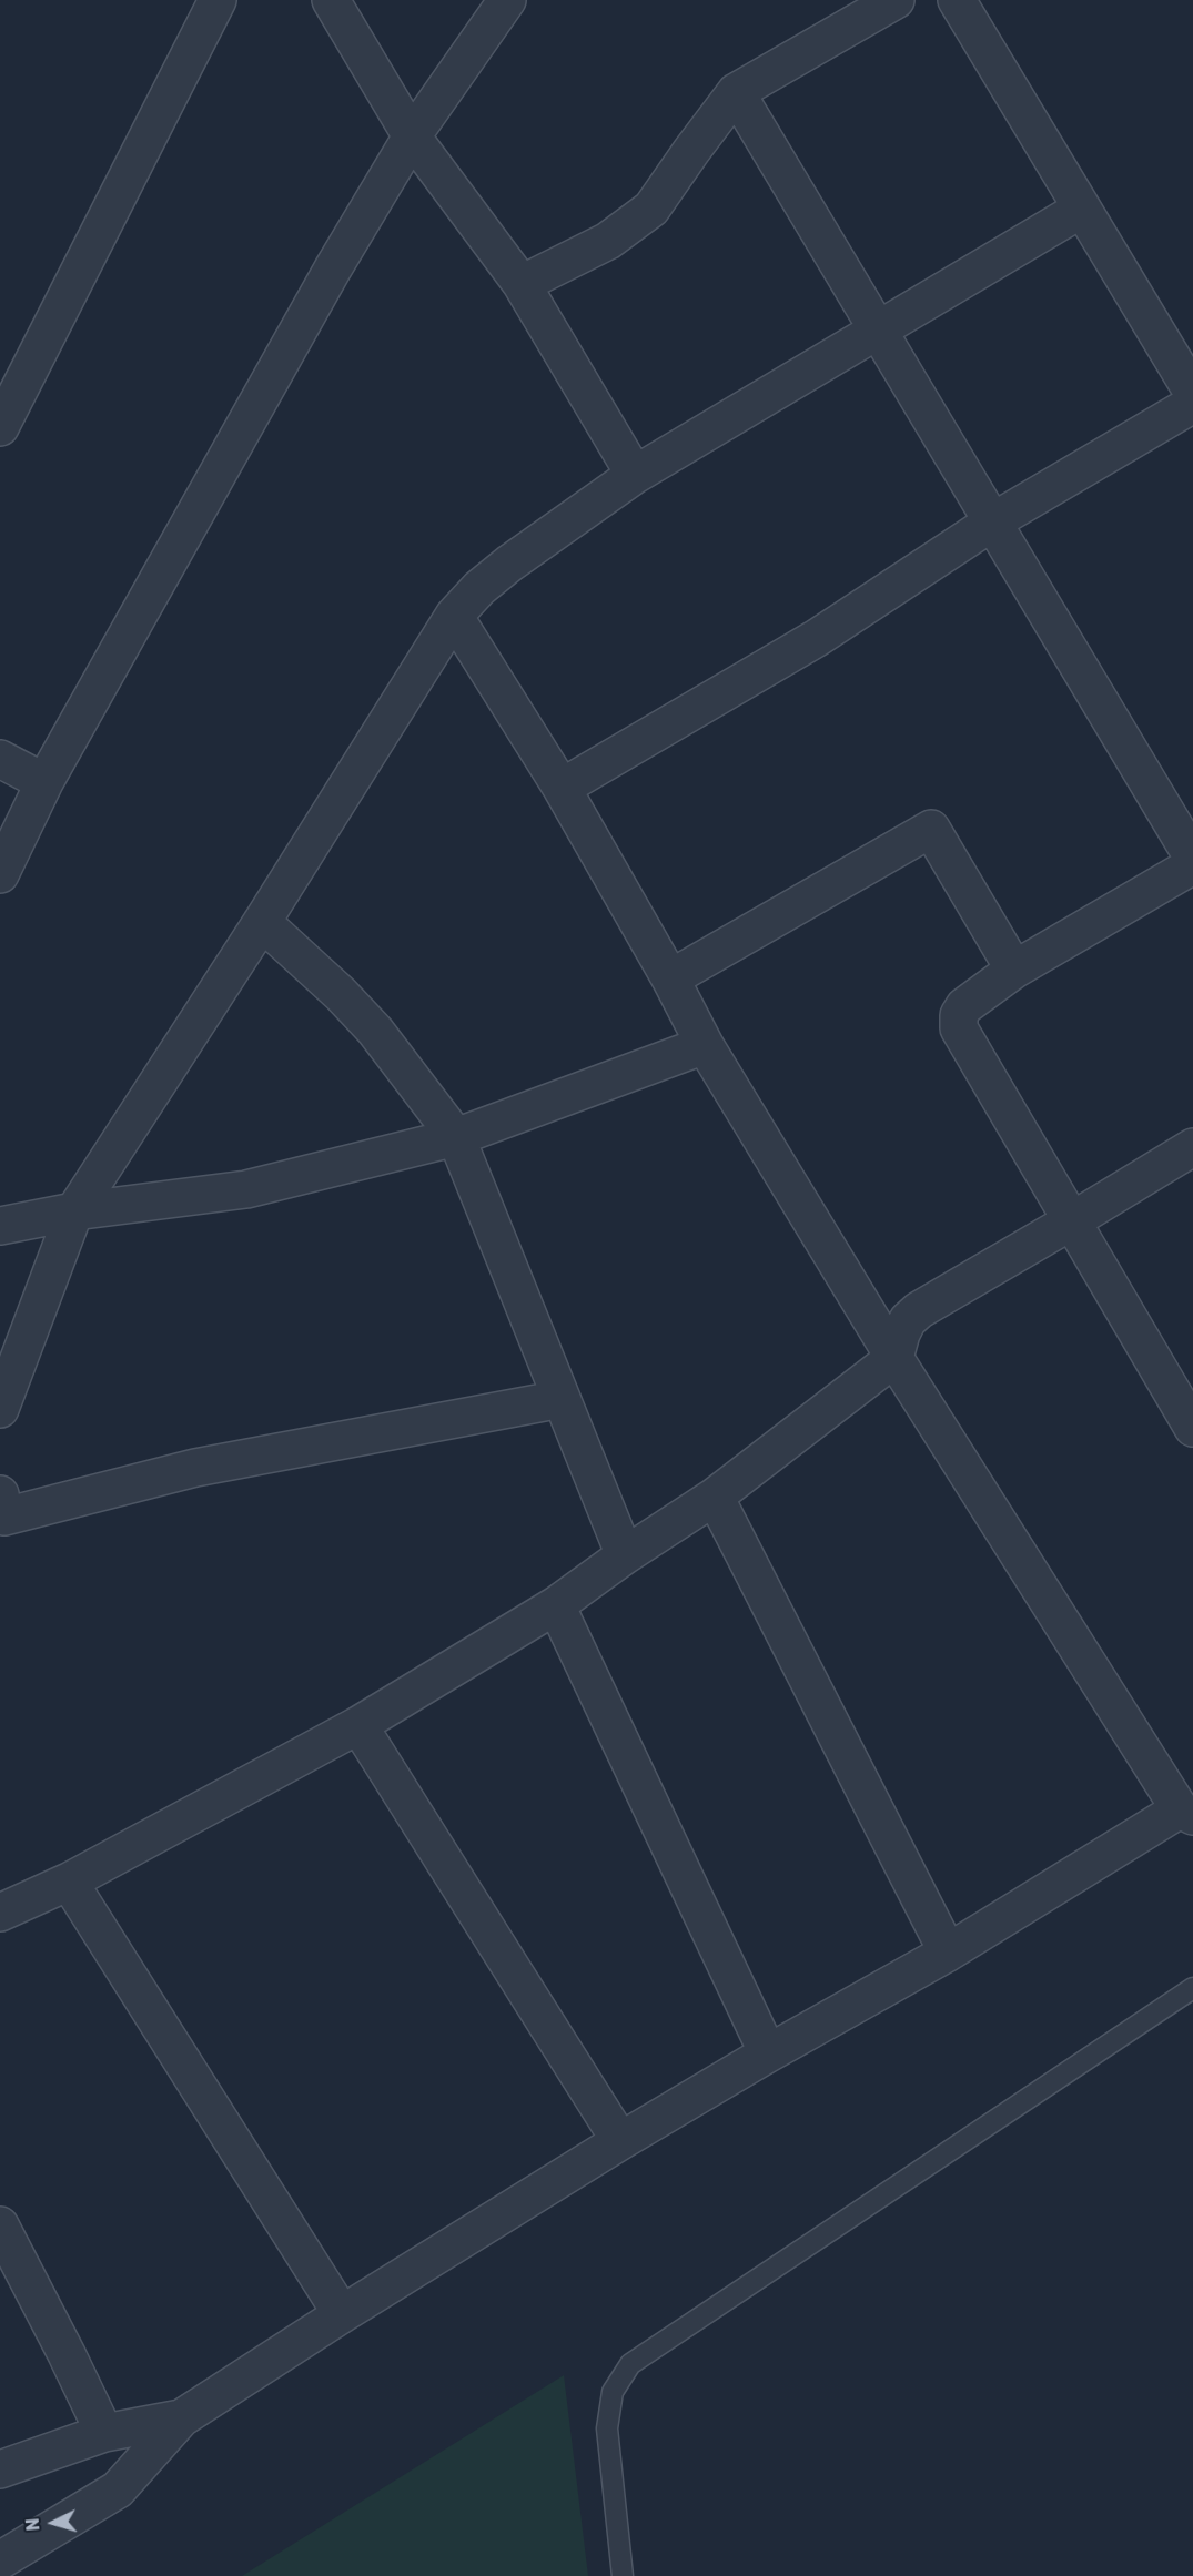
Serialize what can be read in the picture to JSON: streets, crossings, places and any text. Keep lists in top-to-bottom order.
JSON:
{
  "north": "left"
}
